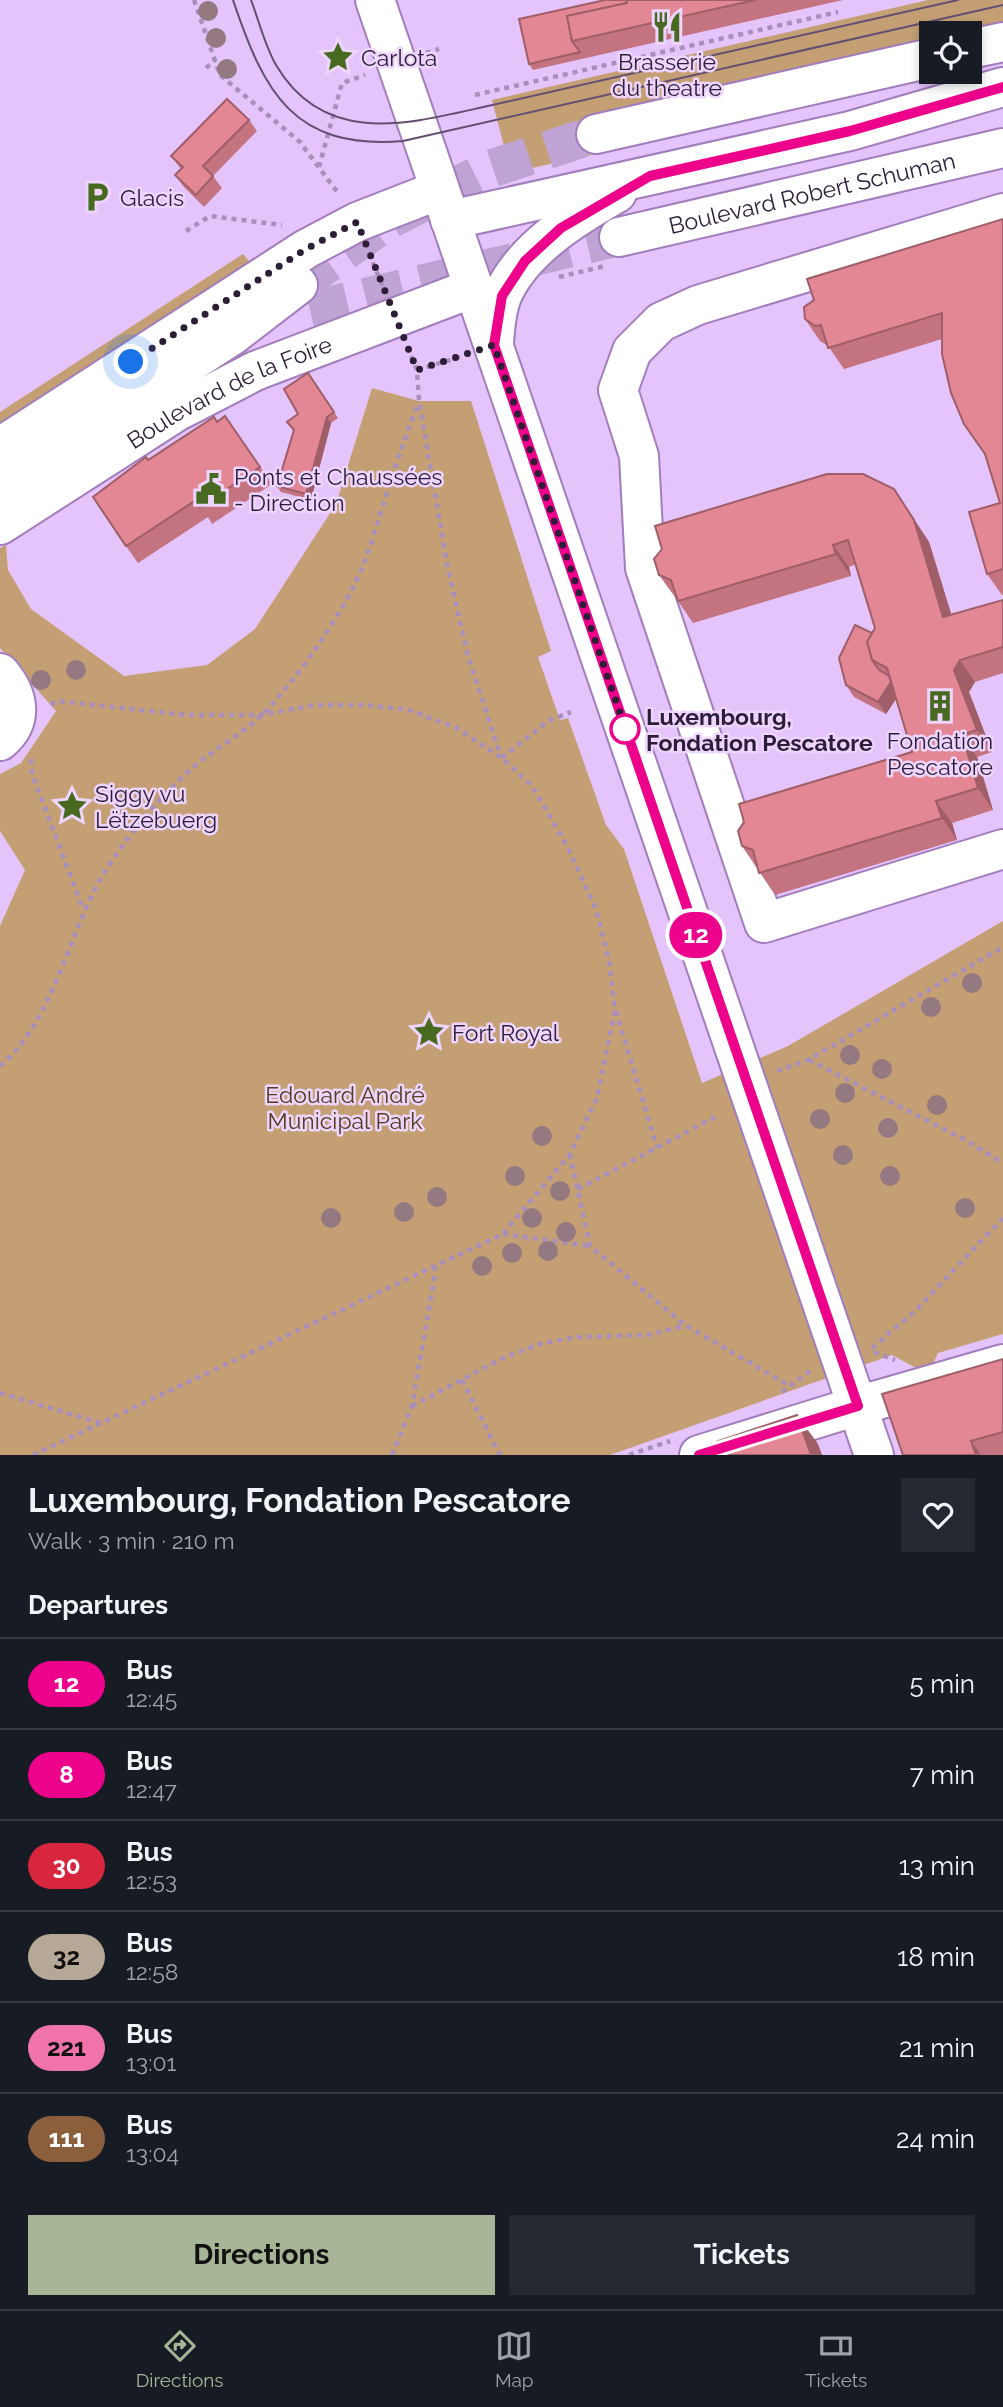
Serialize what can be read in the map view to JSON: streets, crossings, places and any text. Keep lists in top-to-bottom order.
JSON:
{
  "streets": {
    "main road": ["Boulevard Robert Schuman", "Boulevard de la Foire"]
  },
  "parks": ["Edouard André Municipal Park"],
  "places": {
    "restaurant": ["Brasserie du theatre"],
    "place": ["Carlota", "Siggy vu Lëtzebuerg", "Fort Royal"],
    "parking": ["Glacis"],
    "public building": ["Ponts et Chaussées - Direction"],
    "building": ["Fondation Pescatore"],
    "other": ["Luxembourg, Fondation Pescatore"]
  },
  "lines": ["bus line 12"],
  "page": {
    "on_map": "12",
    "heading": [
      ["Luxembourg, Fondation Pescatore", "Walk · 3 min · 210 m"],
      "Departures"
    ],
    "list": [
      {
        "mark": "12",
        "name": "Bus",
        "note": "12:45",
        "value": "5 min"
      },
      {
        "mark": "8",
        "name": "Bus",
        "note": "12:47",
        "value": "7 min"
      },
      {
        "mark": "30",
        "name": "Bus",
        "note": "12:53",
        "value": "13 min"
      },
      {
        "mark": "32",
        "name": "Bus",
        "note": "12:58",
        "value": "18 min"
      },
      {
        "mark": "221",
        "name": "Bus",
        "note": "13:01",
        "value": "21 min"
      },
      {
        "mark": "111",
        "name": "Bus",
        "note": "13:04",
        "value": "24 min"
      }
    ],
    "buttons": ["Directions", "Tickets"],
    "tabs": ["Directions", "Map", "Tickets"]
  }
}
